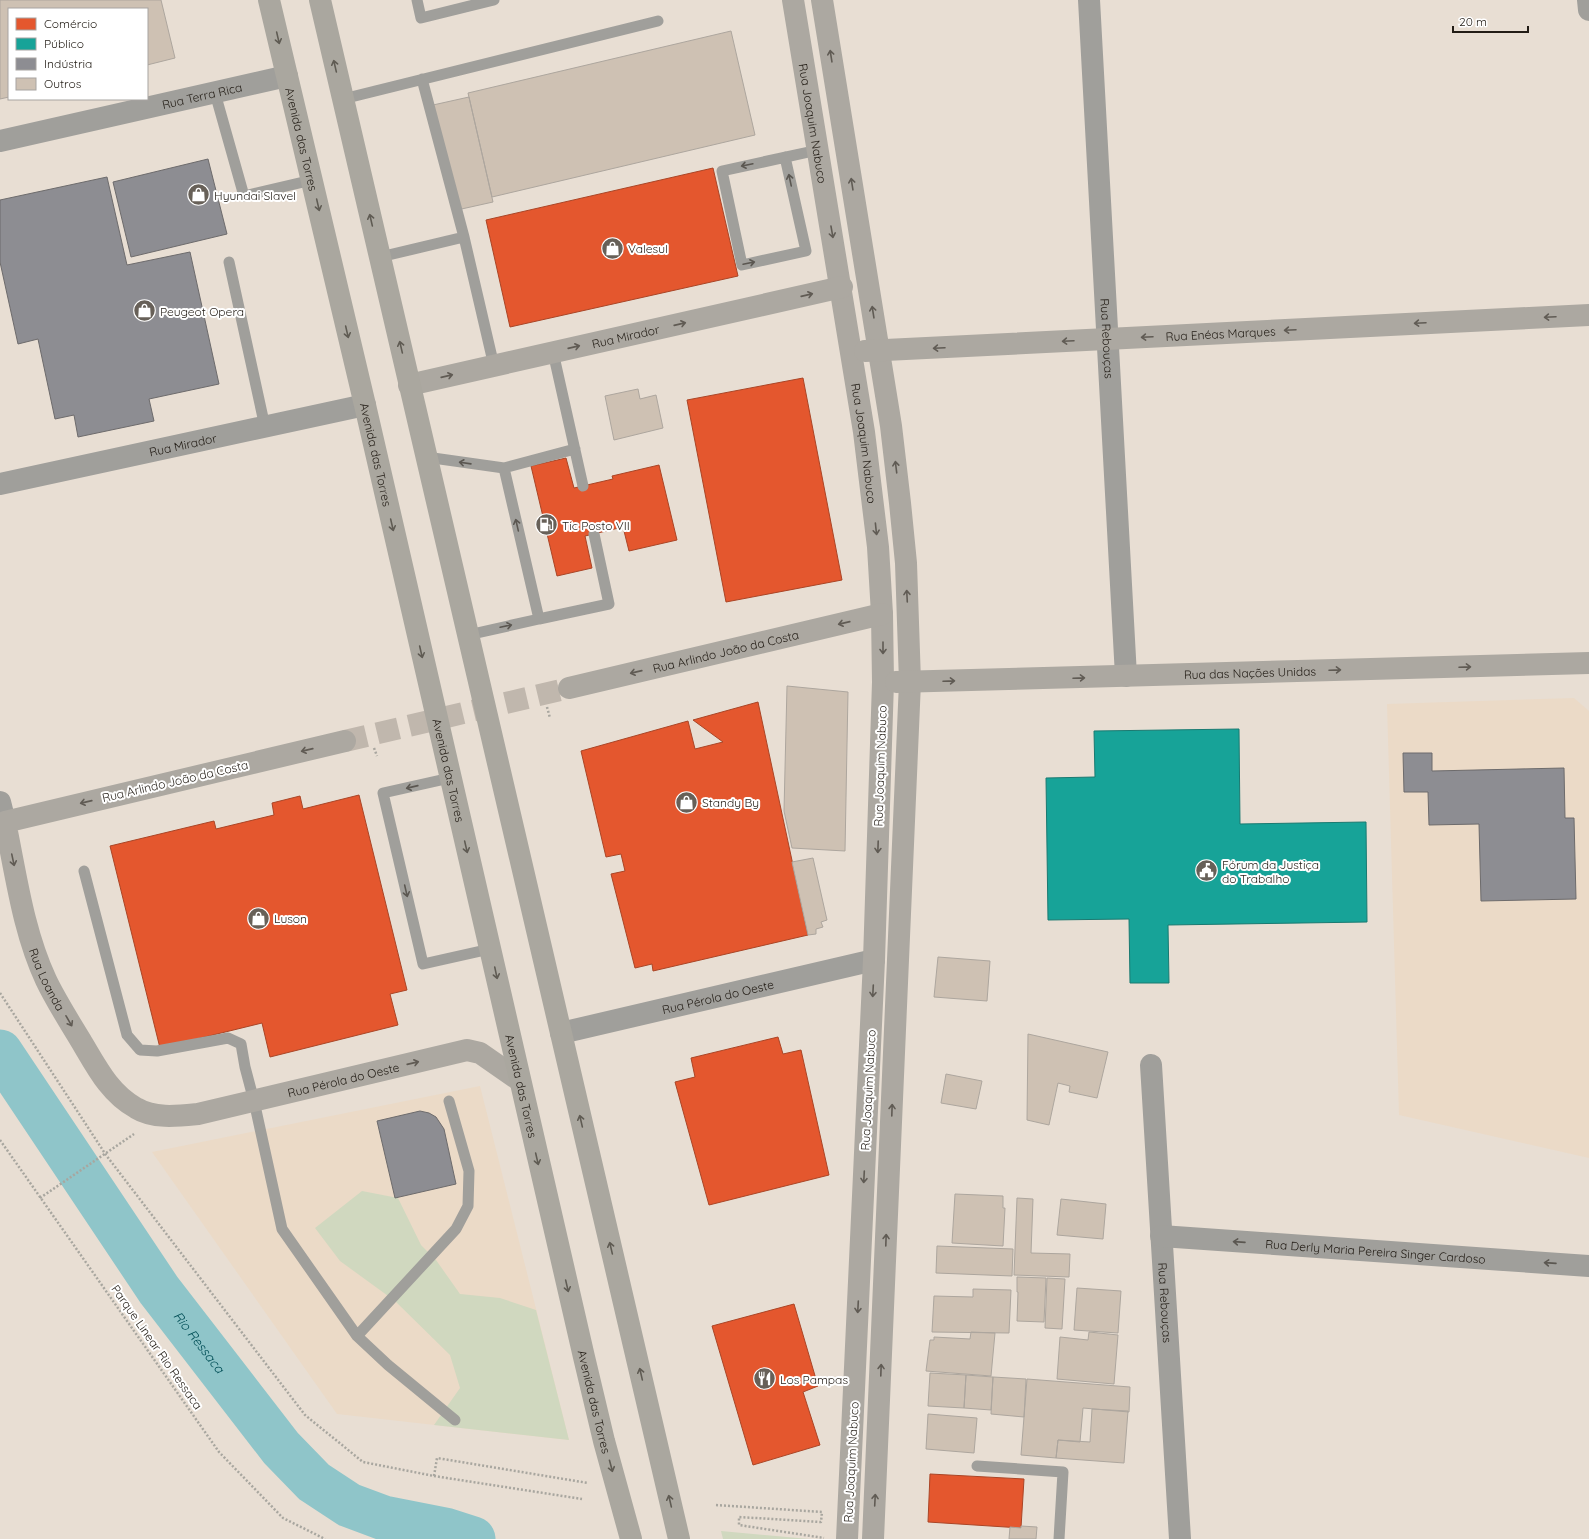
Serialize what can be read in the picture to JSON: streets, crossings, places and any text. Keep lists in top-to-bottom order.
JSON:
{
  "streets": {
    "highway": ["Avenida das Torres"],
    "main road": [
      "Rua Joaquim Nabuco",
      "Rua Enéas Marques",
      "Rua Mirador",
      "Rua Arlindo João da Costa",
      "Rua das Nações Unidas",
      "Rua Loanda",
      "Rua Pérola do Oeste"
    ],
    "street": ["Rua Terra Rica", "Rua Rebouças", "Rua Derly Maria Pereira Singer Cardoso"],
    "path": ["Parque Linear Rio Ressaca"]
  },
  "crossings": [
    ["Rua Terra Rica", "Avenida das Torres"],
    ["Rua Joaquim Nabuco", "Rua Enéas Marques"],
    ["Rua Joaquim Nabuco", "Rua Mirador"],
    ["Rua Joaquim Nabuco", "Rua Arlindo João da Costa"],
    ["Rua Joaquim Nabuco", "Rua das Nações Unidas"],
    ["Rua Joaquim Nabuco", "Rua Pérola do Oeste"],
    ["Avenida das Torres", "Rua Mirador"],
    ["Avenida das Torres", "Rua Pérola do Oeste"],
    ["Rua Enéas Marques", "Rua Rebouças"],
    ["Rua Rebouças", "Rua das Nações Unidas"],
    ["Rua Rebouças", "Rua Derly Maria Pereira Singer Cardoso"],
    ["Rua Arlindo João da Costa", "Rua Loanda"],
    ["Rua Loanda", "Rua Pérola do Oeste"]
  ],
  "one_way": [
    "Rua Enéas Marques",
    "Rua Mirador",
    "Rua Arlindo João da Costa",
    "Rua das Nações Unidas",
    "Rua Loanda",
    "Rua Pérola do Oeste",
    "Rua Derly Maria Pereira Singer Cardoso"
  ],
  "water": ["Rio Ressaca"],
  "places": {
    "shop": [
      "Hyundai Slavel",
      "Valesul",
      "Peugeot Opera",
      "Standy By",
      "Luson"
    ],
    "fuel station": ["Tic Posto VII"],
    "public building": ["Fórum da Justiça do Trabalho"],
    "restaurant": ["Los Pampas"]
  },
  "legend": [
    "Comércio",
    "Público",
    "Indústria",
    "Outros"
  ],
  "scale_bar": "20 m"
}
